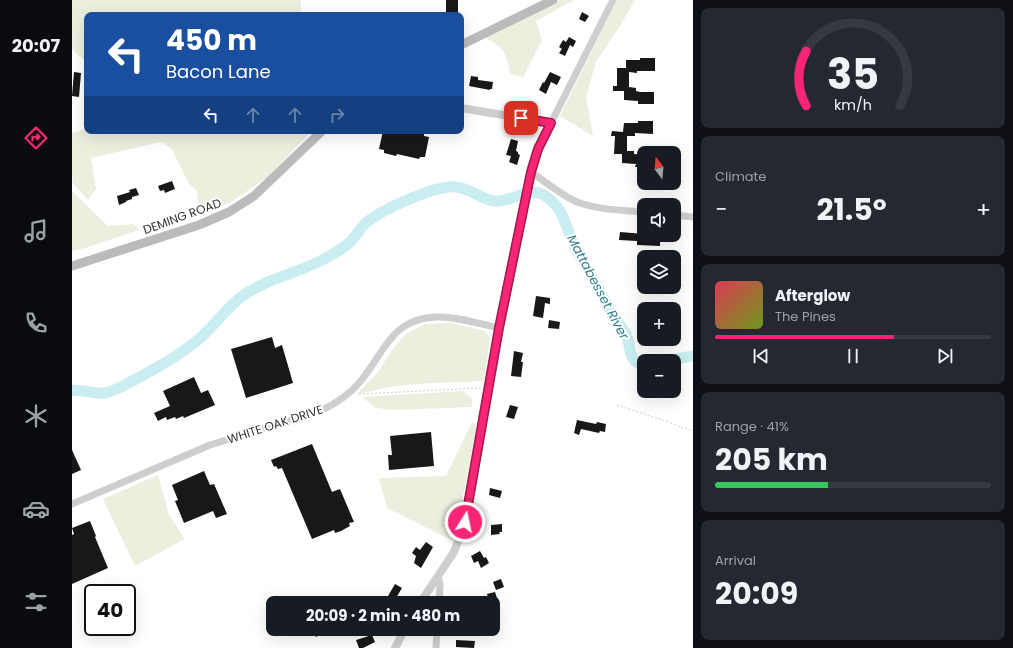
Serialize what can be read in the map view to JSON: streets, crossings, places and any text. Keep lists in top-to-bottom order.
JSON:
{
  "streets": {
    "main road": ["DEMING ROAD"],
    "street": ["WHITE OAK DRIVE"]
  },
  "water": ["Mattabesset River"],
  "north": "top",
  "page": {
    "tabs": "20:07",
    "turn": ["450 m", "Bacon Lane"],
    "tile": [
      "Climate",
      ["Range · 41%", "205 km"],
      ["Arrival", "20:09"]
    ],
    "map_buttons": ["+", "−"],
    "heat": ["−", "21.5°", "+"],
    "song": ["Afterglow", "The Pines"],
    "limit": "40",
    "trip": "20:09 · 2 min · 480 m",
    "gauge": ["35", "km/h"]
  }
}
